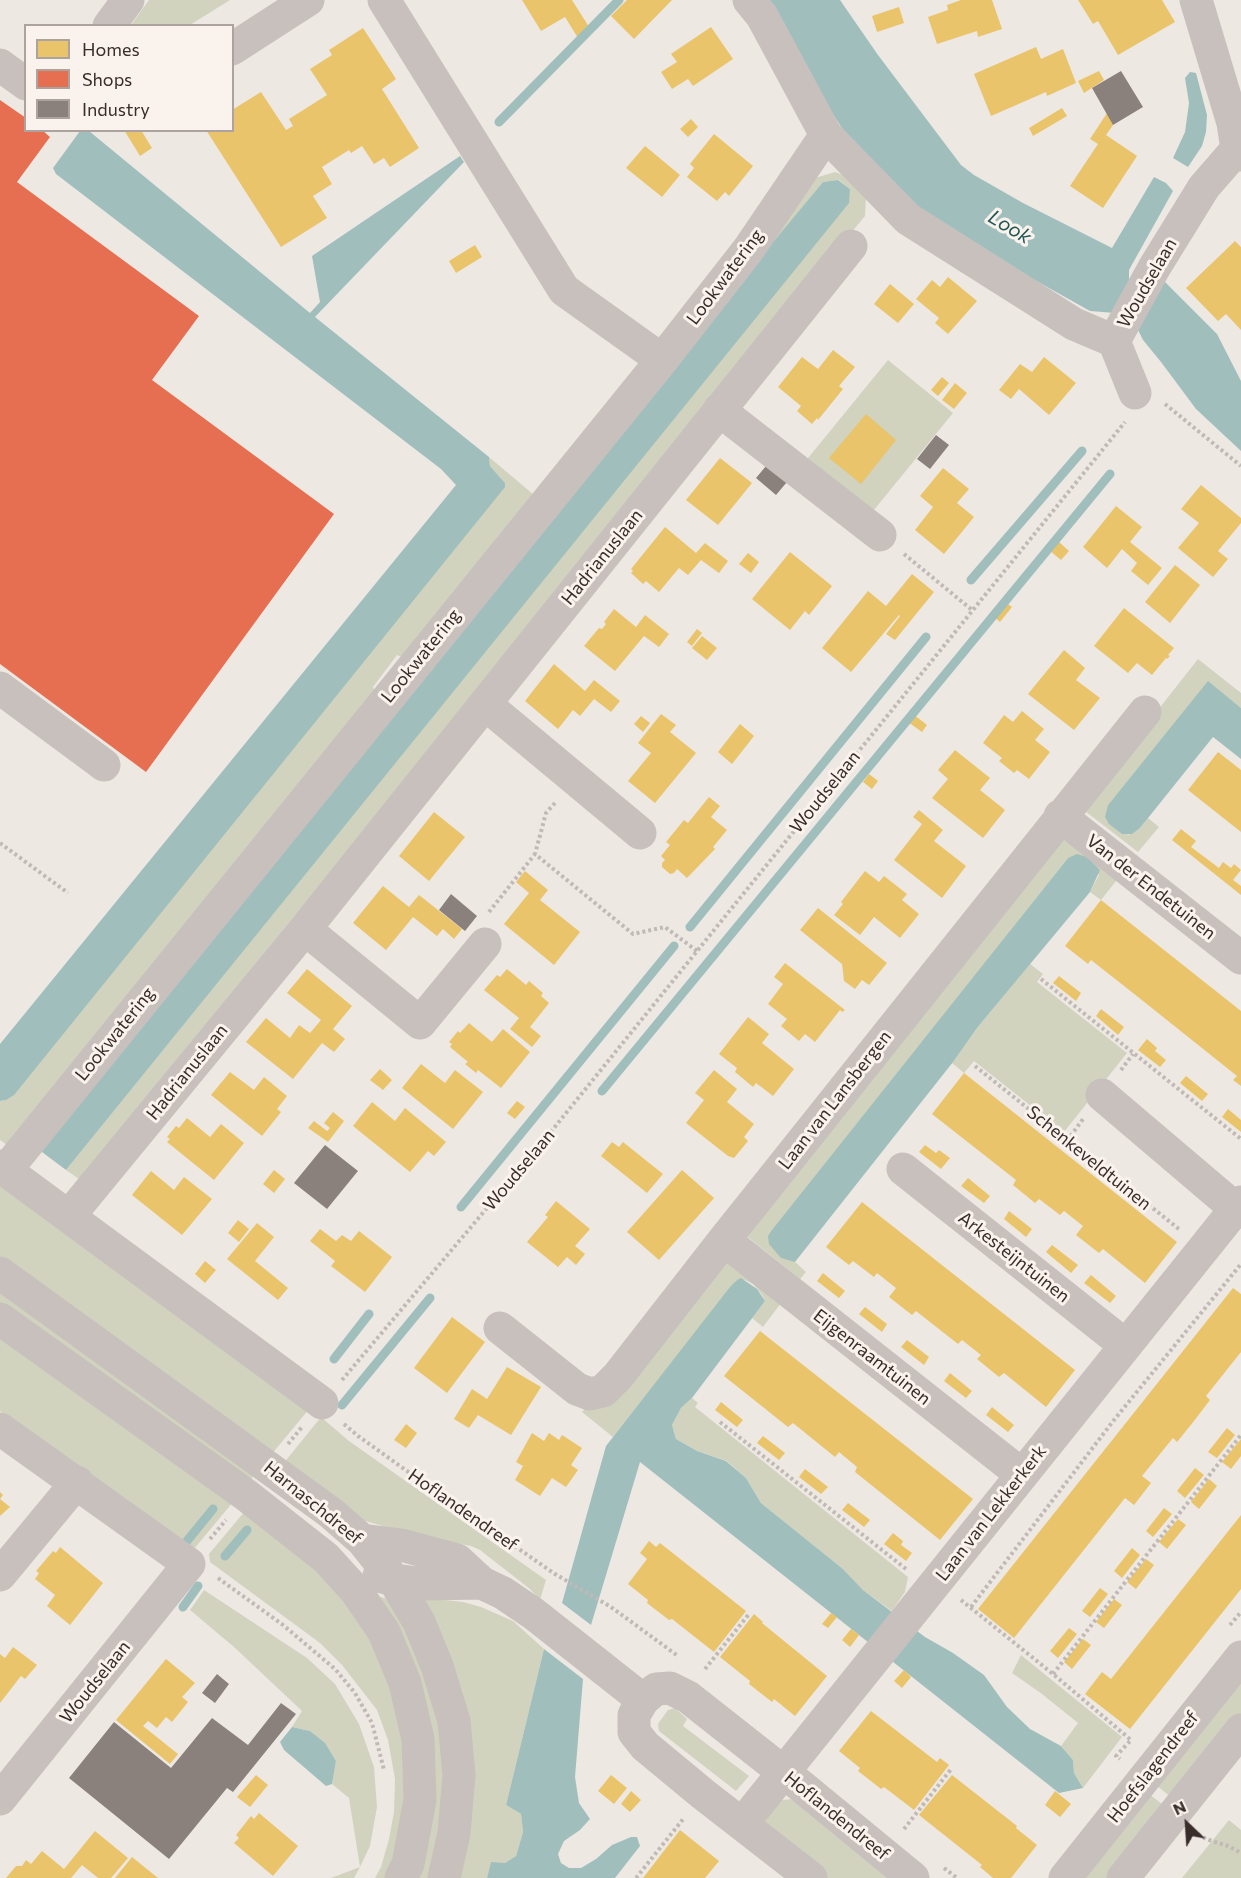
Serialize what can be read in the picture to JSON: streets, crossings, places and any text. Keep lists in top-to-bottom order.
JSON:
{
  "streets": {
    "street": [
      "Lookwatering",
      "Woudselaan",
      "Hadrianuslaan",
      "Van der Endetuinen",
      "Laan van Lansbergen",
      "Arkesteijntuinen",
      "Eijgenraamtuinen",
      "Harnaschdreef",
      "Hoflandendreef",
      "Laan van Lekkerkerk",
      "Hoefslagendreef"
    ],
    "path": ["Schenkeveldtuinen"]
  },
  "crossings": [
    ["Woudselaan", "Hoflandendreef"],
    ["Van der Endetuinen", "Laan van Lansbergen"],
    ["Laan van Lansbergen", "Eijgenraamtuinen"],
    ["Schenkeveldtuinen", "Laan van Lekkerkerk"],
    ["Arkesteijntuinen", "Laan van Lekkerkerk"],
    ["Eijgenraamtuinen", "Laan van Lekkerkerk"],
    ["Hoflandendreef", "Laan van Lekkerkerk"]
  ],
  "water": ["Look"],
  "legend": ["Homes", "Shops", "Industry"],
  "north": "top left"
}
